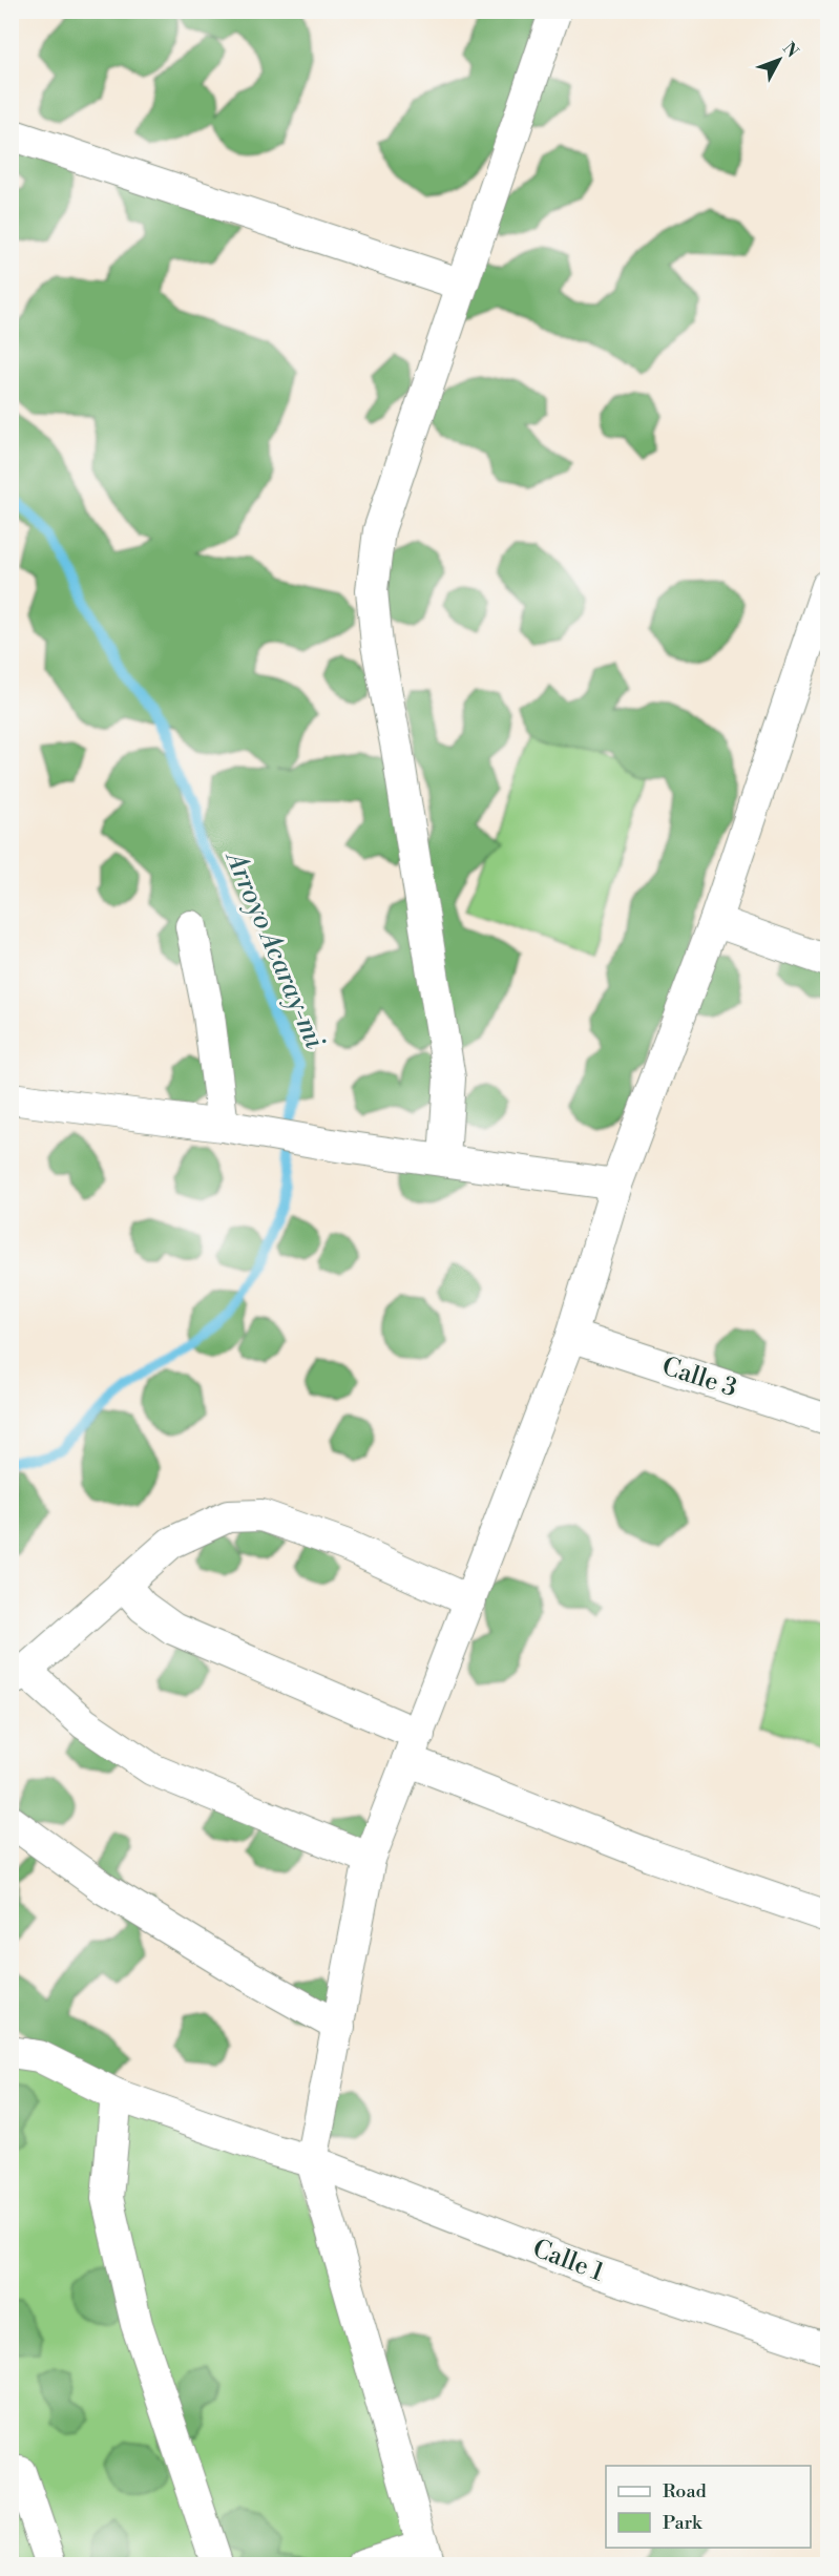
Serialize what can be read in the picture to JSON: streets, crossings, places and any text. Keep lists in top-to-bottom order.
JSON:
{
  "streets": {
    "street": ["Calle 3", "Calle 1"]
  },
  "water": ["Arroyo Acaray-mi"],
  "legend": ["Road", "Park"],
  "north": "top right"
}
